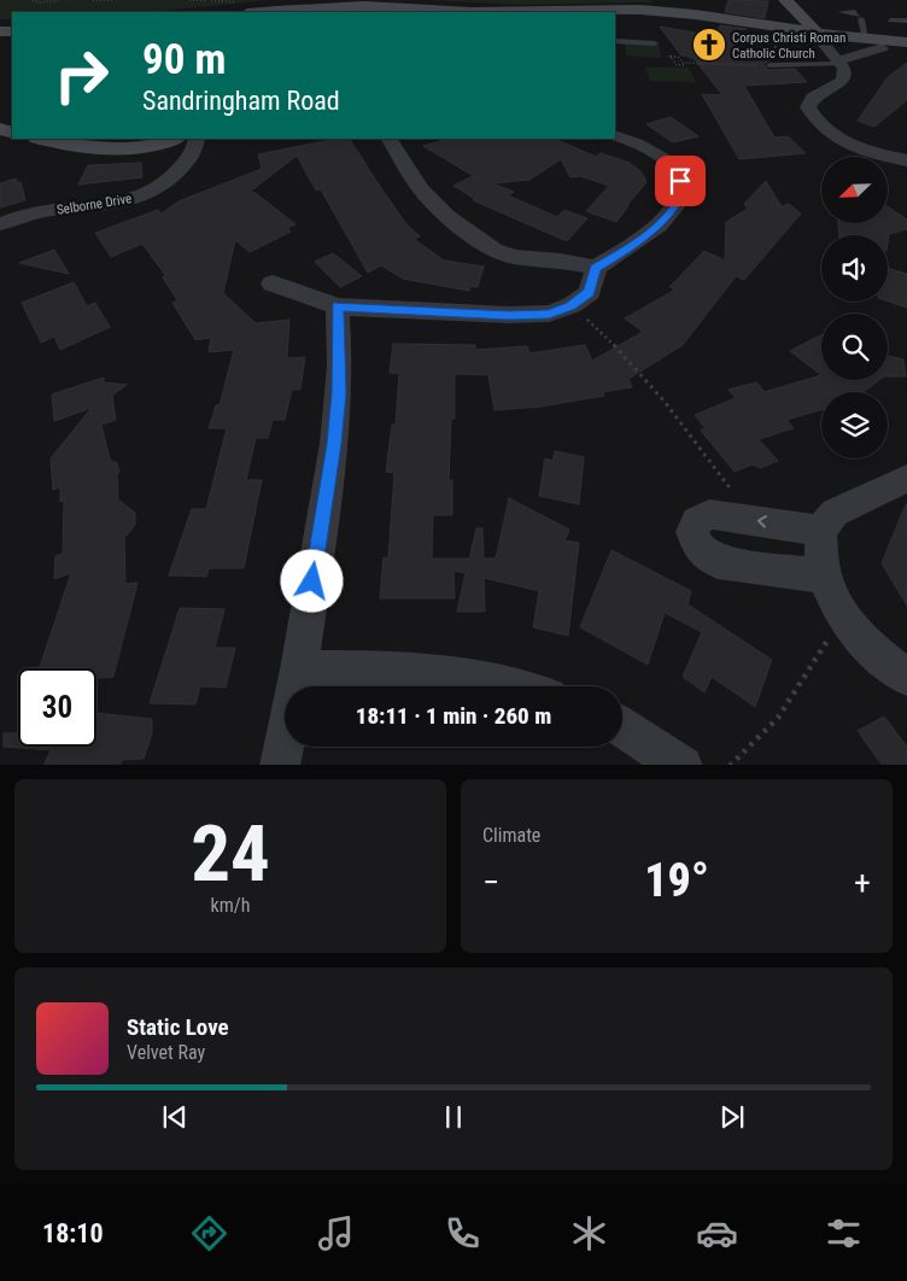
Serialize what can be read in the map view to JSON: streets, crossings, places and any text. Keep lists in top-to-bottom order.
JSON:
{
  "streets": {
    "street": ["Selborne Drive"]
  },
  "places": {
    "church": ["Corpus Christi Roman Catholic Church"]
  },
  "north": "bottom left",
  "page": {
    "turn": ["90 m", "Sandringham Road"],
    "limit": "30",
    "trip": "18:11 · 1 min · 260 m",
    "tile": [
      ["24", "km/h"],
      "Climate"
    ],
    "heat": ["−", "19°", "+"],
    "song": ["Static Love", "Velvet Ray"],
    "tabs": "18:10"
  }
}
